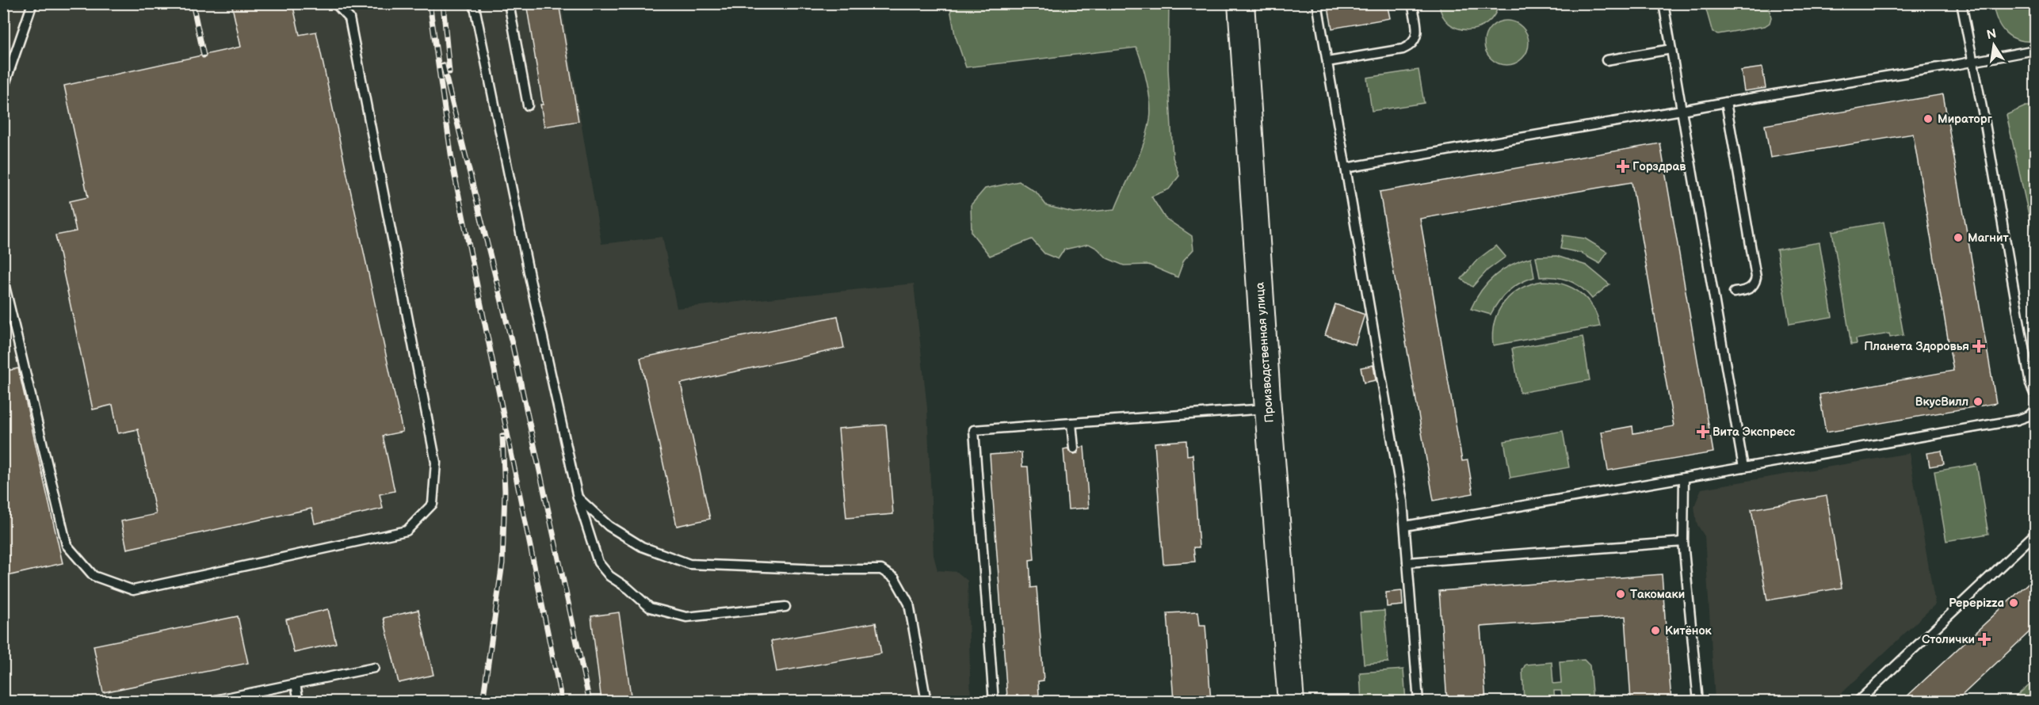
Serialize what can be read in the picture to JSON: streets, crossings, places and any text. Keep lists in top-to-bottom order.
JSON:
{
  "streets": {
    "main road": ["Производственная улица"]
  },
  "places": {
    "other": [
      "Мираторг",
      "Магнит",
      "ВкусВилл",
      "Такомаки",
      "Pepepizza",
      "Китёнок"
    ],
    "health": [
      "Горздрав",
      "Планета Здоровья",
      "Вита Экспресс",
      "Столички"
    ]
  },
  "north": "top"
}
